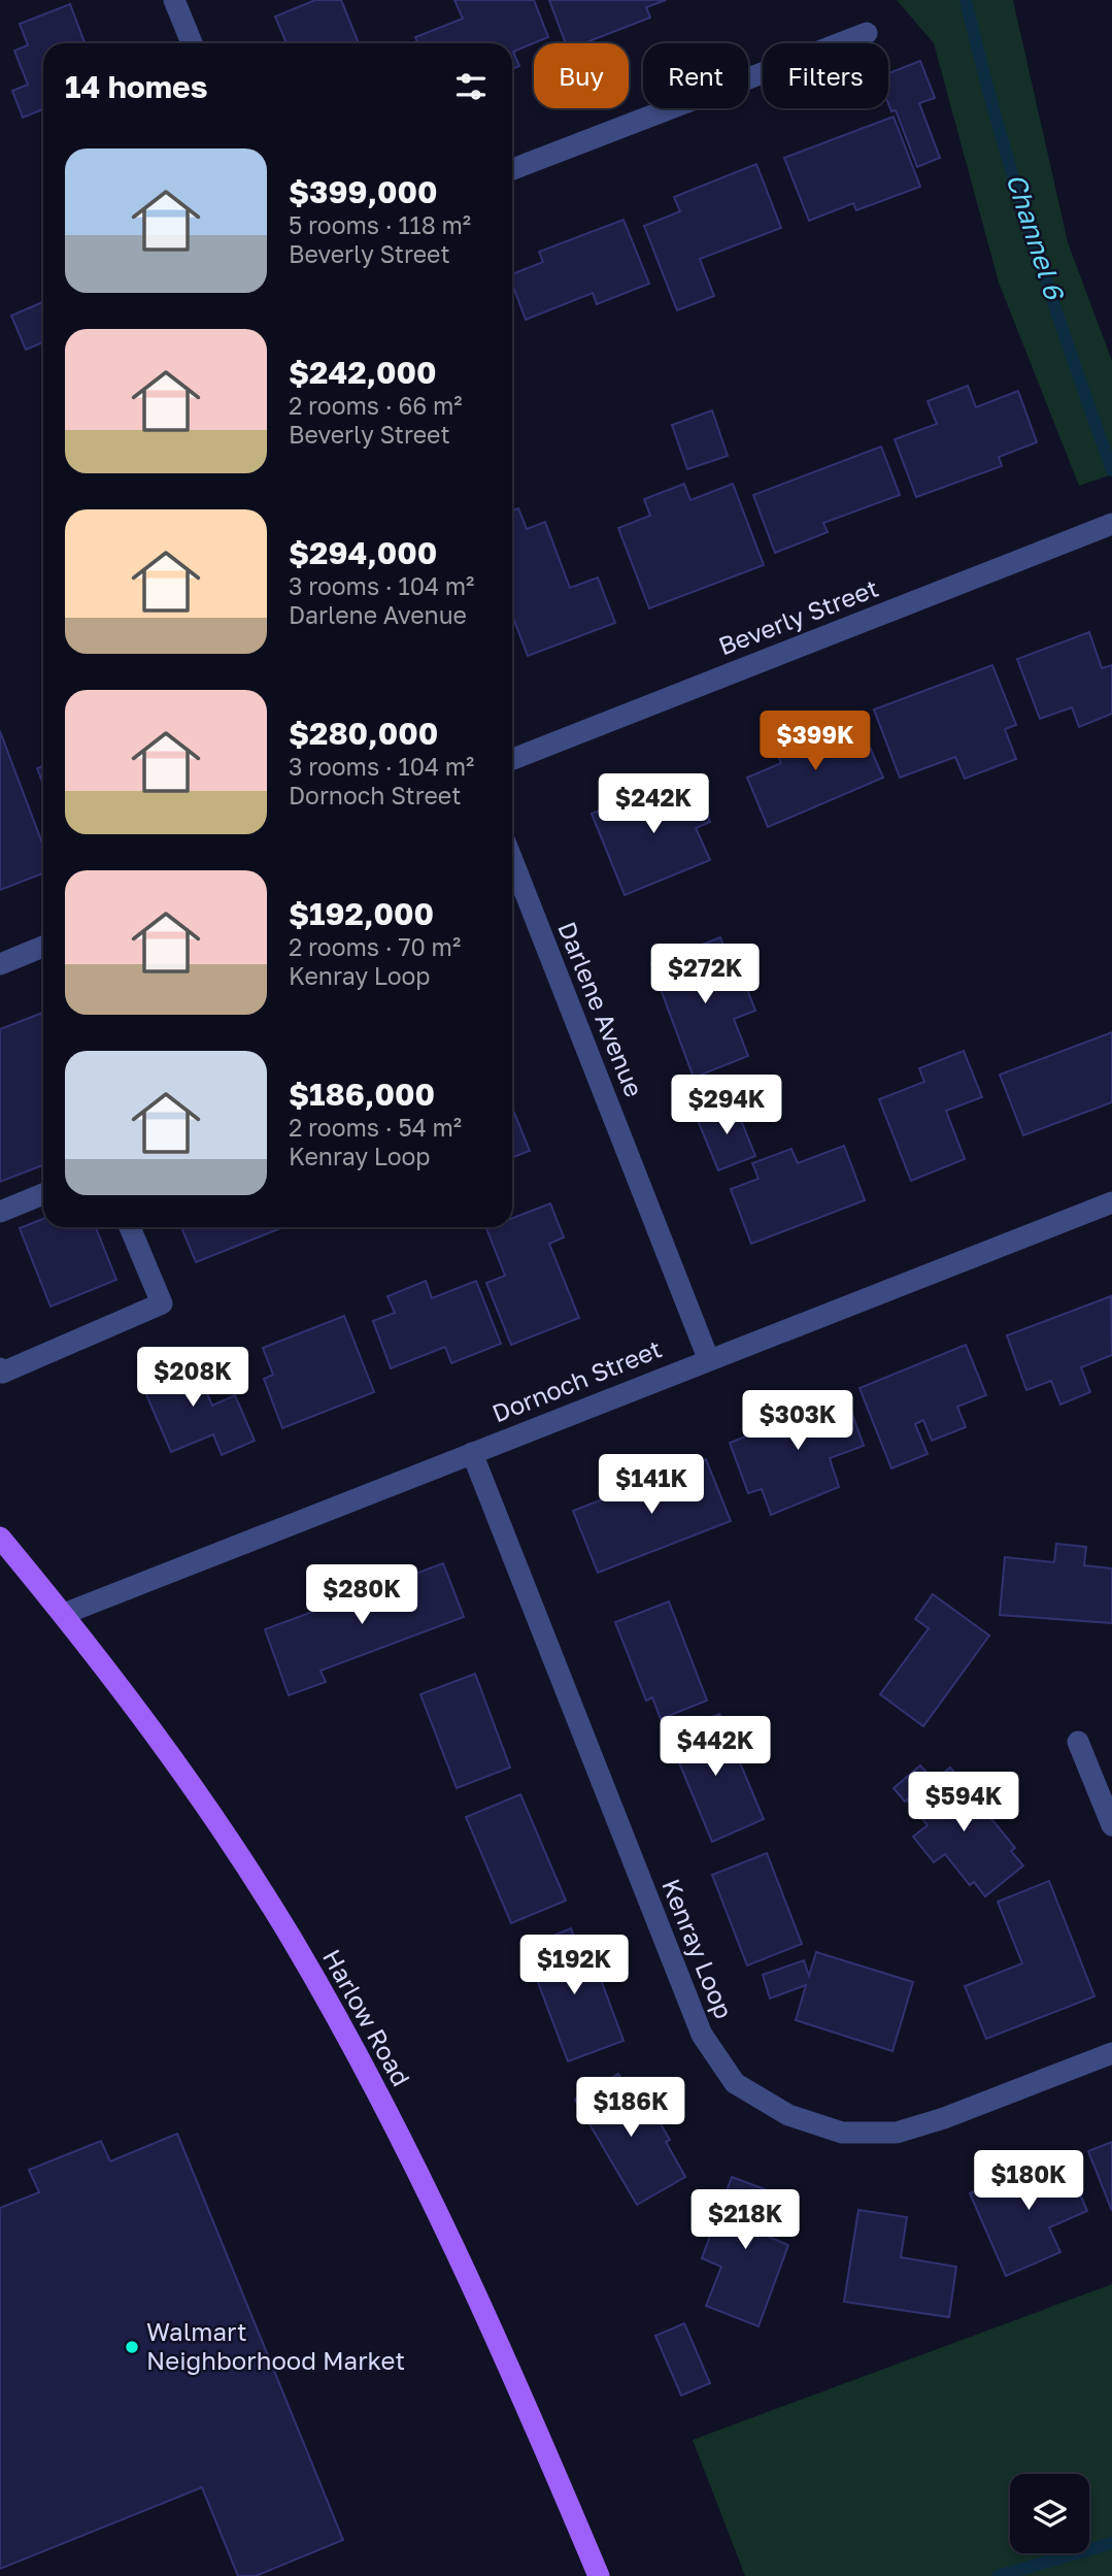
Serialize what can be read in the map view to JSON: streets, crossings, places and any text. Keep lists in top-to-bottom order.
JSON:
{
  "streets": {
    "main road": ["Harlow Road"],
    "street": [
      "Beverly Street",
      "Darlene Avenue",
      "Dornoch Street",
      "Kenray Loop"
    ]
  },
  "crossings": [
    ["Darlene Avenue", "Dornoch Street"],
    ["Dornoch Street", "Kenray Loop"],
    ["Dornoch Street", "Harlow Road"]
  ],
  "water": ["Channel 6"],
  "places": ["Walmart Neighborhood Market"],
  "page": {
    "chip": ["Buy", "Rent", "Filters"],
    "heading": "14 homes",
    "list": [
      {
        "name": "$399,000",
        "note": "5 rooms · 118 m² · Beverly Street"
      },
      {
        "name": "$242,000",
        "note": "2 rooms · 66 m² · Beverly Street"
      },
      {
        "name": "$294,000",
        "note": "3 rooms · 104 m² · Darlene Avenue"
      },
      {
        "name": "$280,000",
        "note": "3 rooms · 104 m² · Dornoch Street"
      },
      {
        "name": "$192,000",
        "note": "2 rooms · 70 m² · Kenray Loop"
      },
      {
        "name": "$186,000",
        "note": "2 rooms · 54 m² · Kenray Loop"
      }
    ],
    "price": [
      "$399K",
      "$242K",
      "$272K",
      "$294K",
      "$208K",
      "$303K",
      "$141K",
      "$280K",
      "$442K",
      "$594K",
      "$192K",
      "$186K",
      "$180K",
      "$218K"
    ]
  }
}
